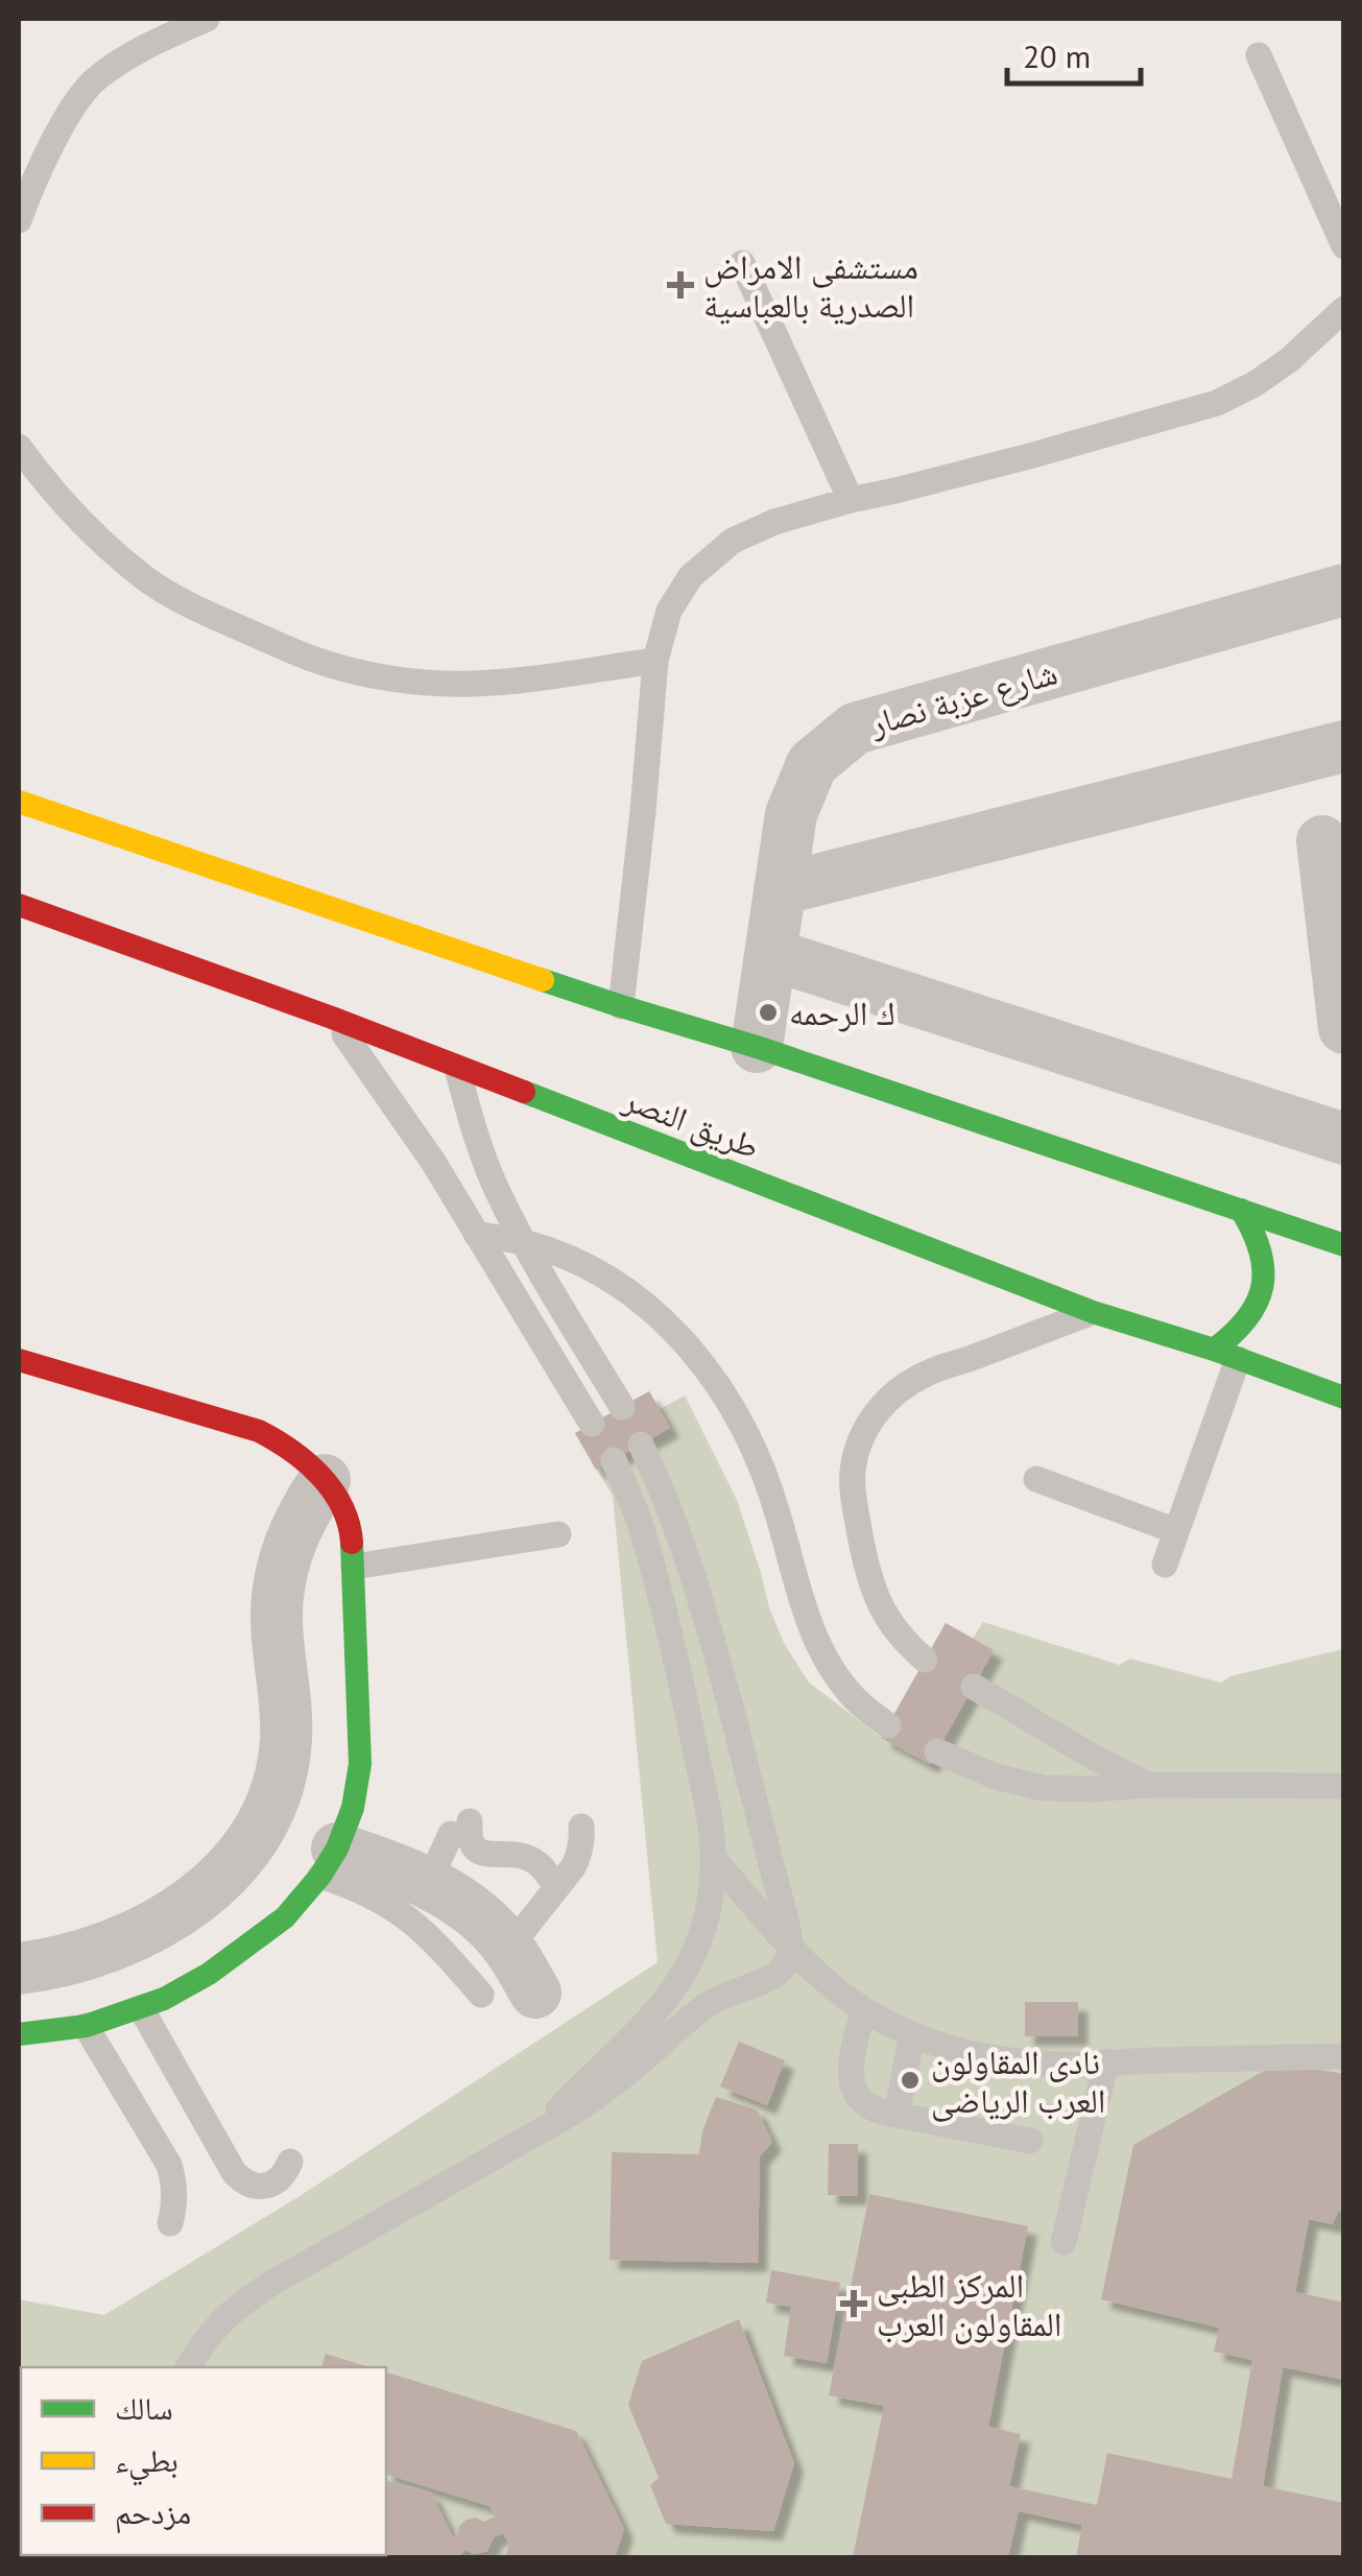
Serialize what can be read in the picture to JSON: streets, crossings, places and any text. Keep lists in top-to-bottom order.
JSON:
{
  "streets": {
    "main road": ["طريق النصر"],
    "street": ["شارع عزبة نصار"]
  },
  "places": {
    "health": ["مستشفى الامراض الصدرية بالعباسية", "المركز الطبى المقاولون العرب"],
    "other": ["ك الرحمه", "نادى المقاولون العرب الرياضى"]
  },
  "legend": ["سالك", "بطيء", "مزدحم"],
  "scale_bar": "20 m"
}
